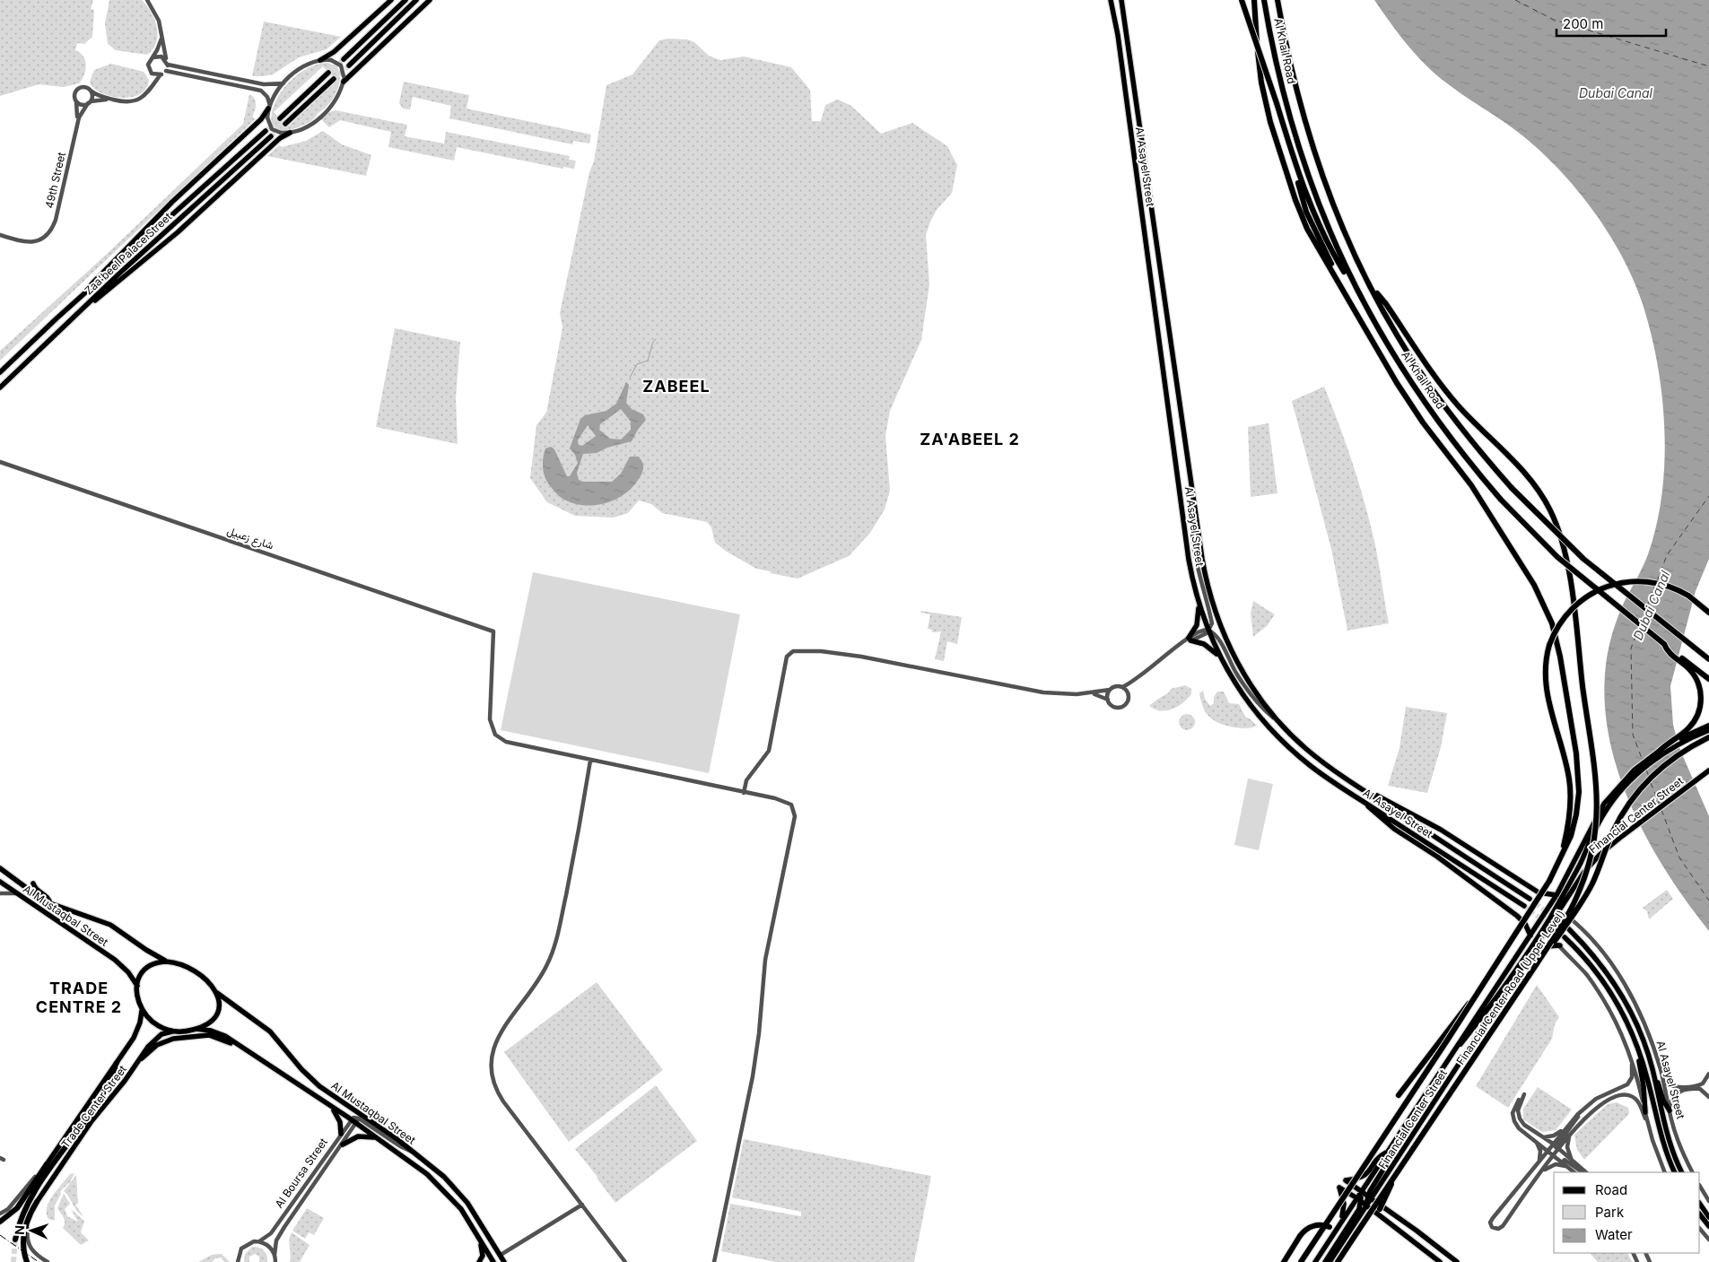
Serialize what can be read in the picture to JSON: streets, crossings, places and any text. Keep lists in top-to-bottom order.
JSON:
{
  "streets": {
    "highway": ["Al Khail Road", "Financial Center Road (Upper Level)"],
    "main road": [
      "Al Asayel Street",
      "Zaa'beel Palace Street",
      "Financial Center Street",
      "Al Mustaqbal Street",
      "Trade Center Street"
    ],
    "street": ["49th Street", "شارع زعبيل", "Al Boursa Street"]
  },
  "crossings": [
    ["Al Asayel Street", "Financial Center Street"],
    ["Al Mustaqbal Street", "Trade Center Street"],
    ["Al Mustaqbal Street", "Al Boursa Street"]
  ],
  "districts": ["ZABEEL", "ZA'ABEEL 2", "TRADE CENTRE 2"],
  "water": ["Dubai Canal"],
  "legend": ["Road", "Park", "Water"],
  "scale_bar": "200 m",
  "north": "left"
}
